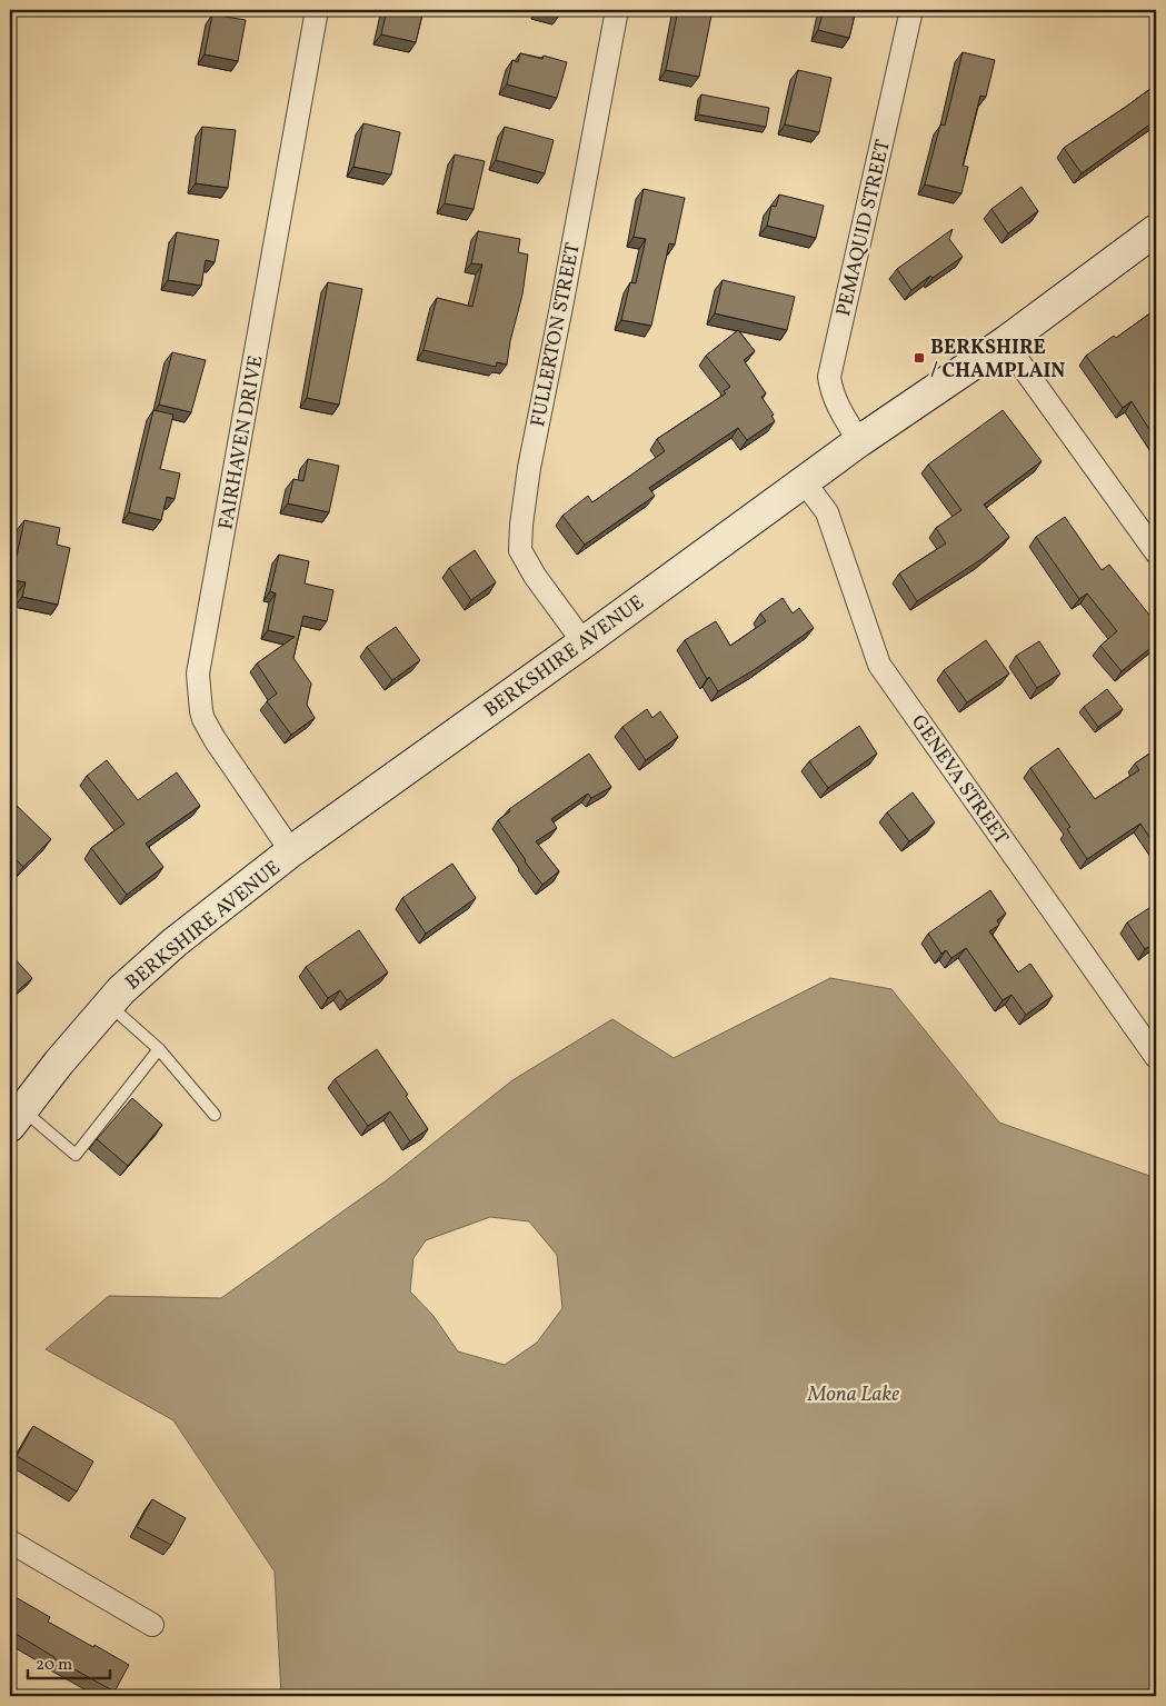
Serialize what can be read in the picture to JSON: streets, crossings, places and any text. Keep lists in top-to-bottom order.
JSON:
{
  "streets": {
    "main road": ["BERKSHIRE AVENUE"],
    "street": [
      "PEMAQUID STREET",
      "FULLERTON STREET",
      "FAIRHAVEN DRIVE",
      "GENEVA STREET"
    ]
  },
  "crossings": [
    ["PEMAQUID STREET", "BERKSHIRE AVENUE"],
    ["FULLERTON STREET", "BERKSHIRE AVENUE"],
    ["FAIRHAVEN DRIVE", "BERKSHIRE AVENUE"],
    ["BERKSHIRE AVENUE", "GENEVA STREET"]
  ],
  "water": ["Mona Lake"],
  "places": {
    "transit": ["BERKSHIRE / CHAMPLAIN"]
  },
  "scale_bar": "20 m"
}
